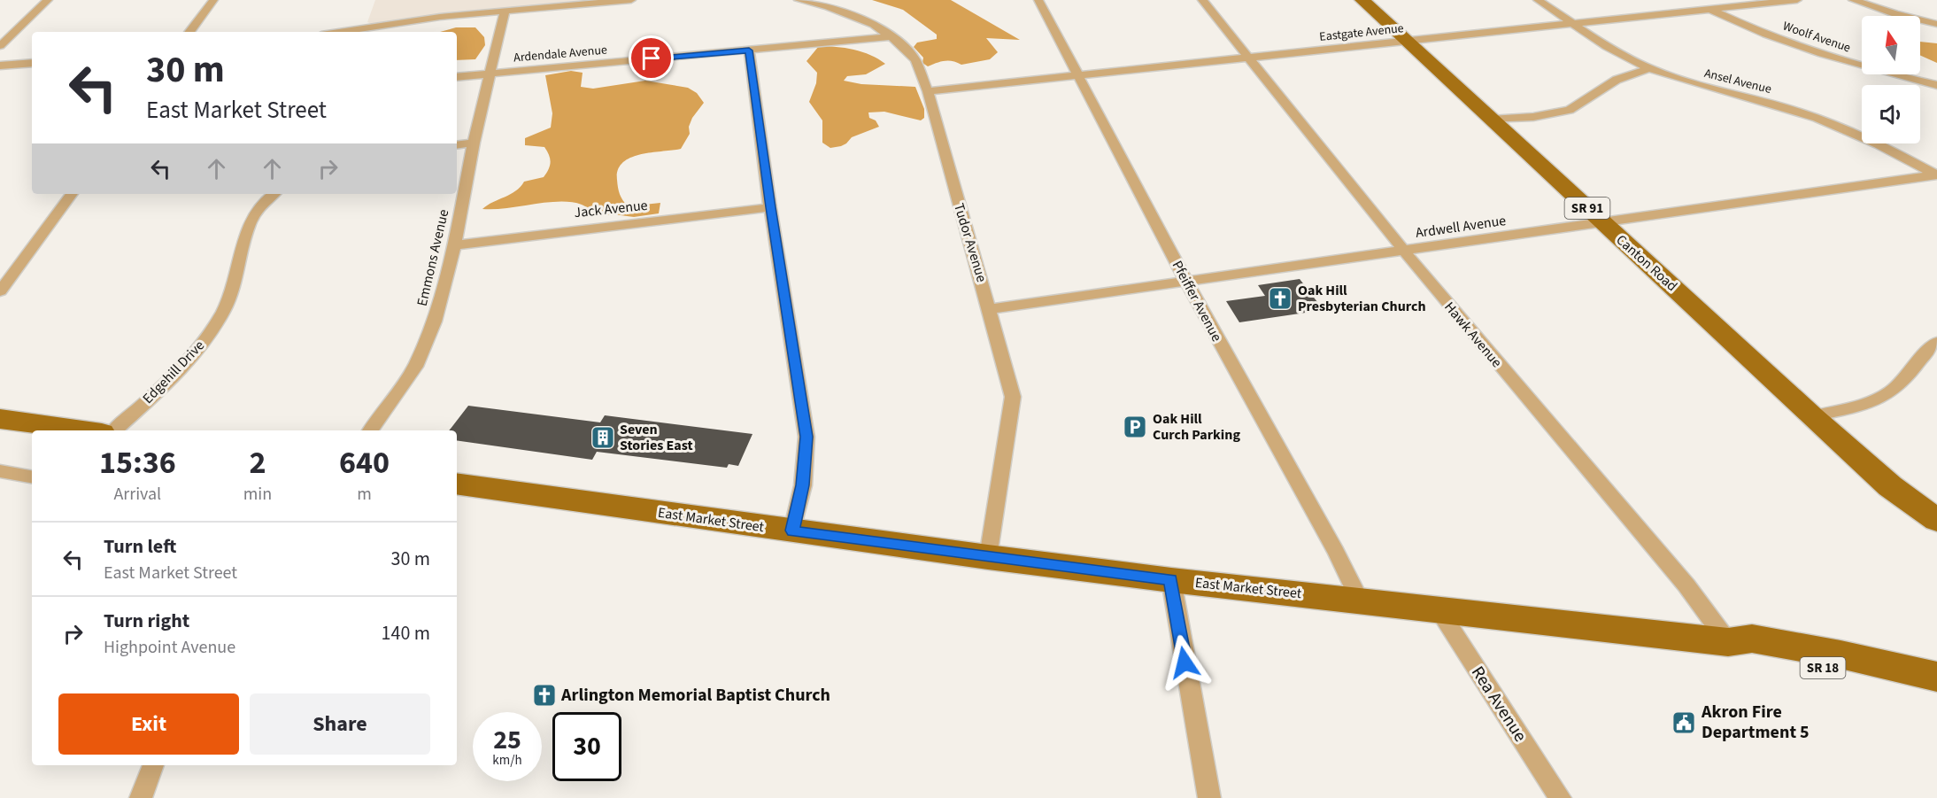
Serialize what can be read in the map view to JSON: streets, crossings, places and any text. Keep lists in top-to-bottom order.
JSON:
{
  "streets": {
    "main road": [
      "SR 91",
      "Canton Road",
      "East Market Street",
      "SR 18"
    ],
    "street": [
      "Eastgate Avenue",
      "Woolf Avenue",
      "Ardendale Avenue",
      "Ansel Avenue",
      "Jack Avenue",
      "Ardwell Avenue",
      "Tudor Avenue",
      "Emmons Avenue",
      "Pfeiffer Avenue",
      "Hawk Avenue",
      "Edgehill Drive",
      "Rea Avenue"
    ]
  },
  "crossings": [
    ["Eastgate Avenue", "Woolf Avenue"],
    ["Eastgate Avenue", "Ansel Avenue"],
    ["Eastgate Avenue", "Tudor Avenue"],
    ["Eastgate Avenue", "Canton Road"],
    ["Eastgate Avenue", "Pfeiffer Avenue"],
    ["Eastgate Avenue", "Hawk Avenue"],
    ["Ardendale Avenue", "Tudor Avenue"],
    ["Ardendale Avenue", "Emmons Avenue"],
    ["Ansel Avenue", "Ardwell Avenue"],
    ["Jack Avenue", "Emmons Avenue"],
    ["Ardwell Avenue", "Tudor Avenue"],
    ["Ardwell Avenue", "Canton Road"],
    ["Ardwell Avenue", "Pfeiffer Avenue"],
    ["Ardwell Avenue", "Hawk Avenue"],
    ["Tudor Avenue", "East Market Street"],
    ["Pfeiffer Avenue", "East Market Street"],
    ["Hawk Avenue", "East Market Street"],
    ["East Market Street", "Rea Avenue"]
  ],
  "places": {
    "church": ["Oak Hill Presbyterian Church", "Arlington Memorial Baptist Church"],
    "parking": ["Oak Hill Curch Parking"],
    "building": ["Seven Stories East"],
    "public building": ["Akron Fire Department 5"]
  },
  "north": "top",
  "page": {
    "turn": ["30 m", "East Market Street"],
    "eta": [
      "15:36",
      "Arrival",
      "2",
      "min",
      "640",
      "m"
    ],
    "list": [
      {
        "name": "Turn left",
        "note": "East Market Street",
        "value": "30 m"
      },
      {
        "name": "Turn right",
        "note": "Highpoint Avenue",
        "value": "140 m"
      }
    ],
    "buttons": ["Exit", "Share"],
    "speed": "25 km/h",
    "limit": "30"
  }
}
